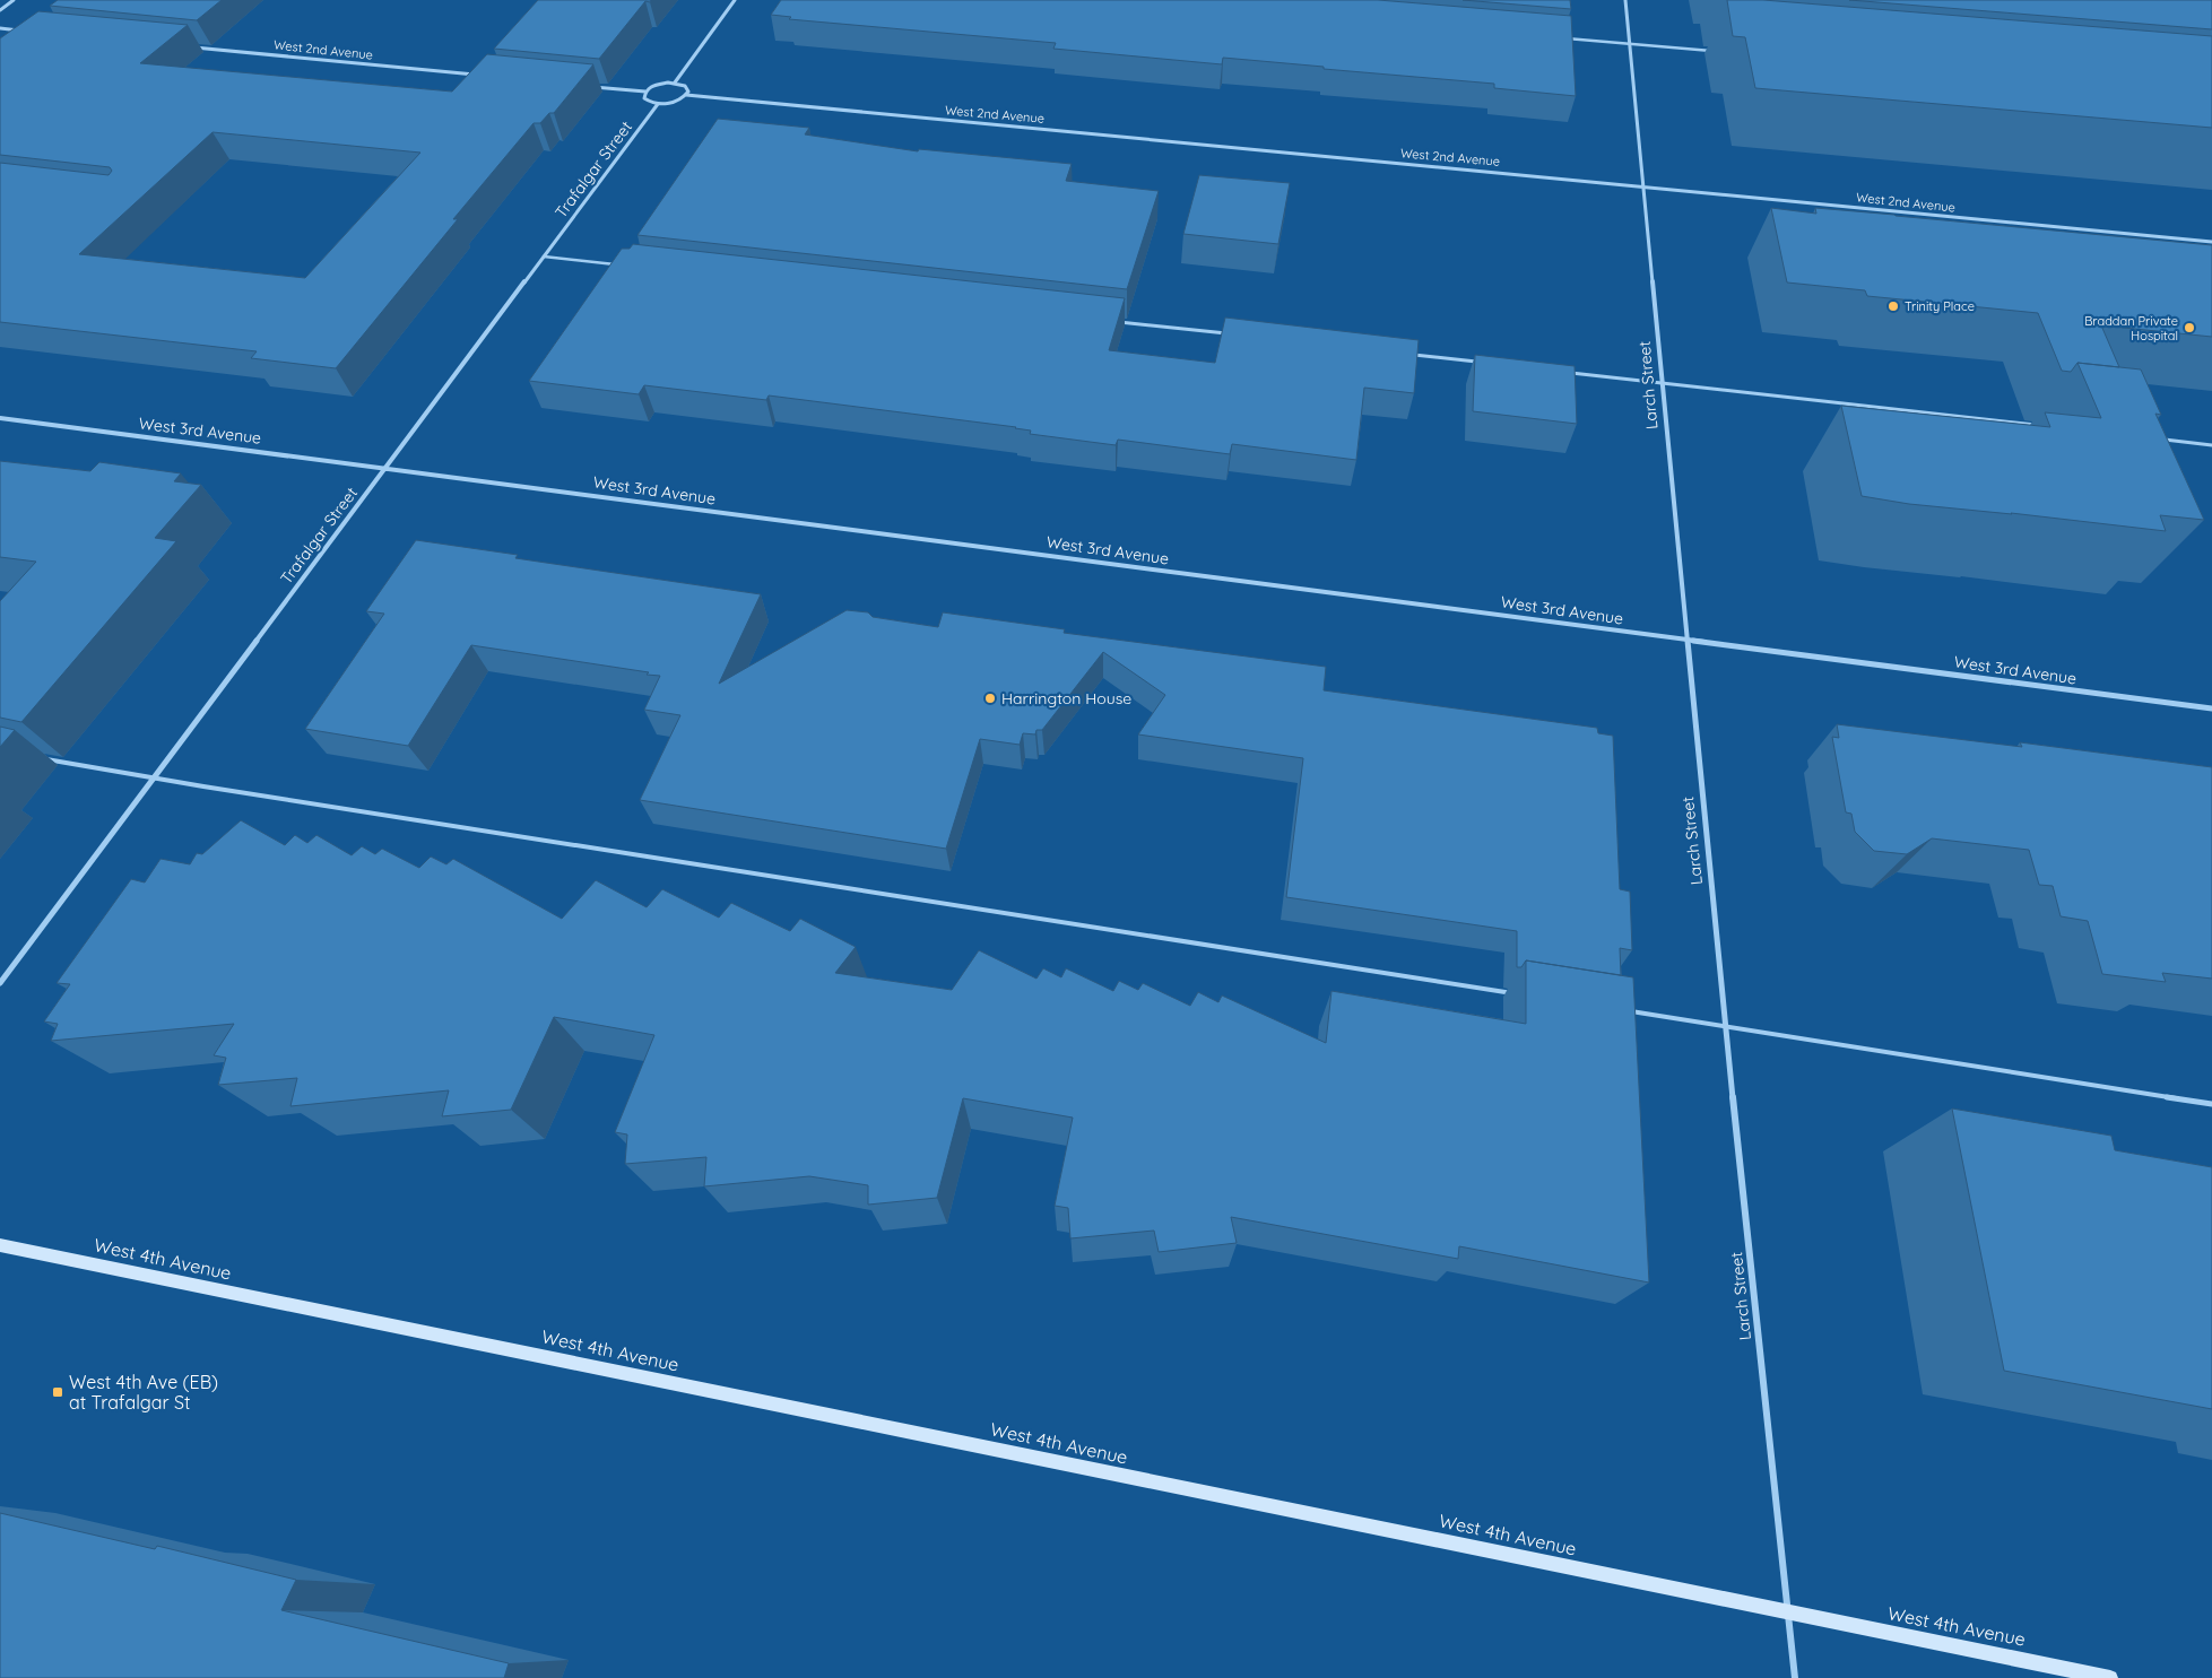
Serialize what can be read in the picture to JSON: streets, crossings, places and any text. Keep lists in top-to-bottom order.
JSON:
{
  "streets": {
    "main road": ["West 4th Avenue"],
    "street": [
      "West 2nd Avenue",
      "Trafalgar Street",
      "Larch Street",
      "West 3rd Avenue"
    ]
  },
  "crossings": [
    ["West 2nd Avenue", "Larch Street"],
    ["Trafalgar Street", "West 3rd Avenue"],
    ["Larch Street", "West 3rd Avenue"],
    ["Larch Street", "West 4th Avenue"]
  ],
  "places": {
    "other": ["Trinity Place", "Braddan Private Hospital", "Harrington House"],
    "transit": ["West 4th Ave (EB) at Trafalgar St"]
  }
}
